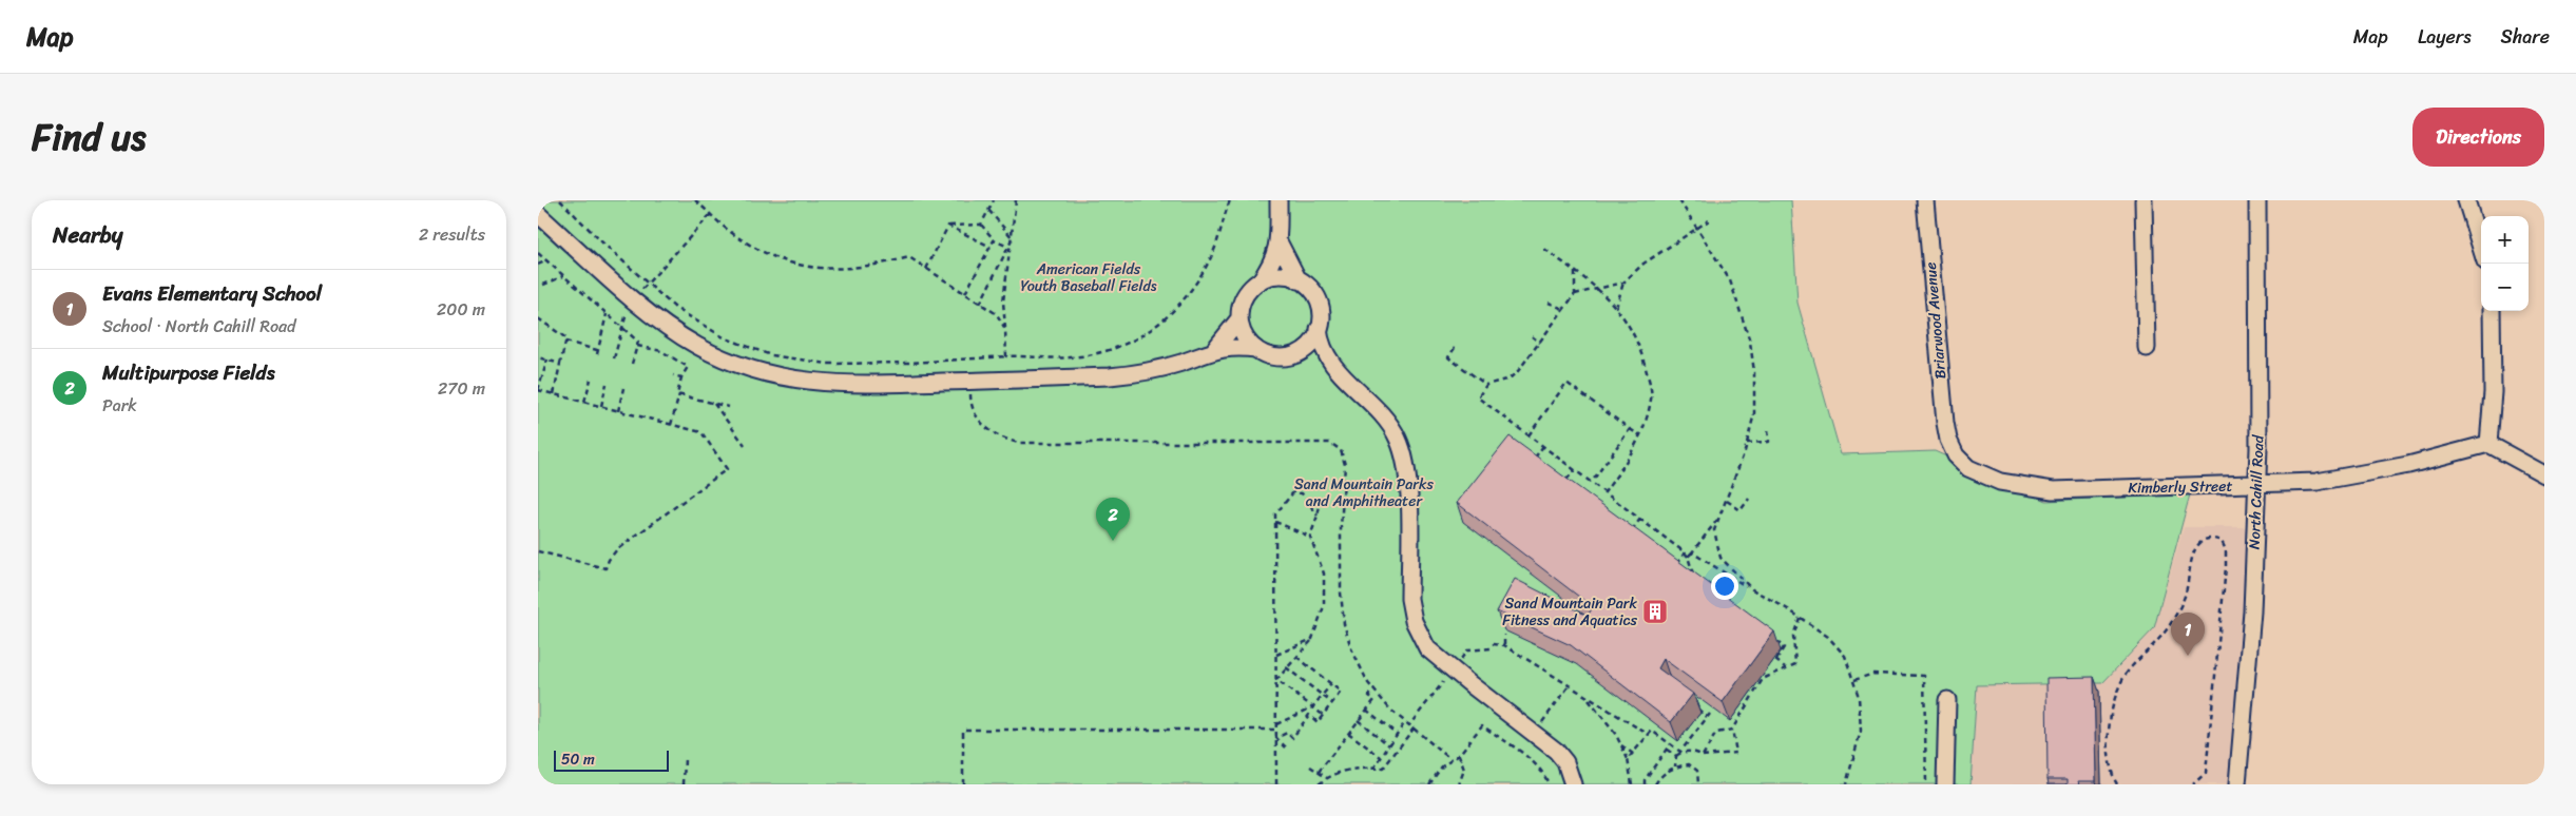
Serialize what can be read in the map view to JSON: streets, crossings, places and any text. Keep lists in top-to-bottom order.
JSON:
{
  "streets": {
    "street": ["Briarwood Avenue", "Kimberly Street", "North Cahill Road"]
  },
  "crossings": [
    ["Briarwood Avenue", "Kimberly Street"],
    ["Kimberly Street", "North Cahill Road"]
  ],
  "parks": ["American Fields Youth Baseball Fields", "Sand Mountain Parks and Amphitheater"],
  "places": {
    "building": ["Sand Mountain Park Fitness and Aquatics"]
  },
  "scale_bar": "50 m",
  "page": {
    "header": "Map",
    "nav": ["Map", "Layers", "Share"],
    "title": "Find us",
    "buttons": "Directions",
    "heading": ["Nearby", "2 results"],
    "map_buttons": ["+", "−"],
    "list": [
      {
        "mark": "1",
        "name": "Evans Elementary School",
        "note": "School · North Cahill Road",
        "value": "200 m"
      },
      {
        "mark": "2",
        "name": "Multipurpose Fields",
        "note": "Park",
        "value": "270 m"
      }
    ],
    "pins": ["2", "1"],
    "scale": "50 m"
  }
}
